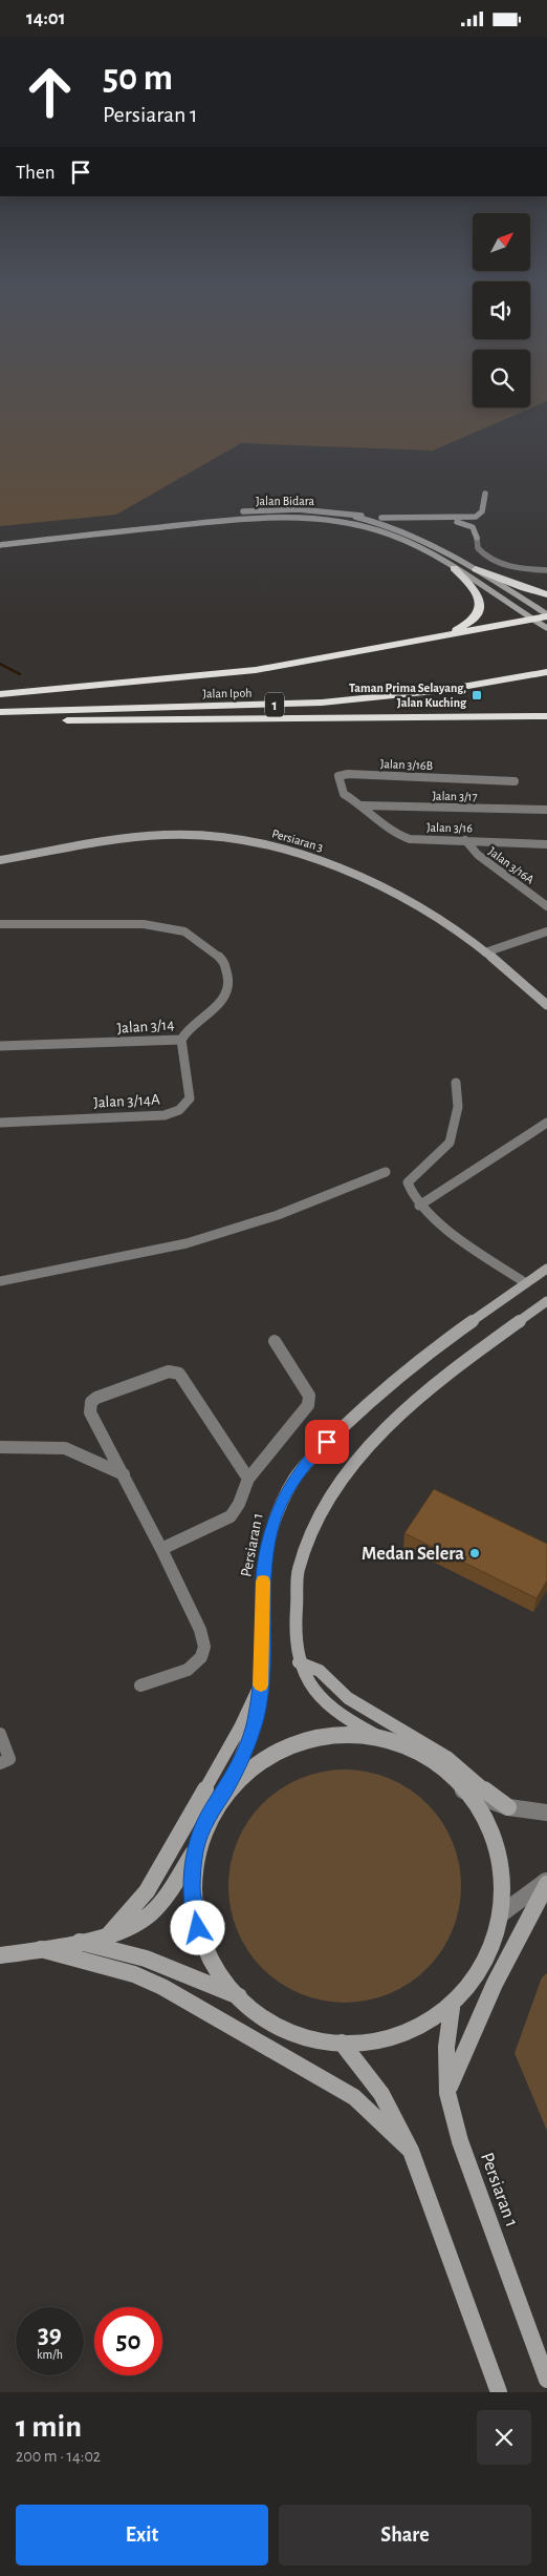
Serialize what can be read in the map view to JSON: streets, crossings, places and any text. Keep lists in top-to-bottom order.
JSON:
{
  "streets": {
    "highway": ["Jalan Ipoh", "1"],
    "main road": ["Jalan Bidara", "Persiaran 3", "Persiaran 1"],
    "street": [
      "Jalan 3/16B",
      "Jalan 3/17",
      "Jalan 3/16",
      "Jalan 3/16A",
      "Jalan 3/14",
      "Jalan 3/14A"
    ]
  },
  "crossings": [
    ["Jalan 3/16B", "Jalan 3/17"],
    ["Jalan 3/16B", "Jalan 3/16"],
    ["Jalan 3/17", "Jalan 3/16"],
    ["Jalan 3/16", "Jalan 3/16A"],
    ["Jalan 3/14", "Jalan 3/14A"]
  ],
  "places": {
    "transit": ["Taman Prima Selayang, Jalan Kuching"],
    "other": ["Medan Selera"]
  },
  "north": "top right",
  "page": {
    "status": "14:01",
    "turn": ["50 m", "Persiaran 1"],
    "then": "Then",
    "speed": "39 km/h",
    "limit": "50",
    "heading": ["1 min", "200 m · 14:02"],
    "buttons": ["Exit", "Share"]
  }
}
